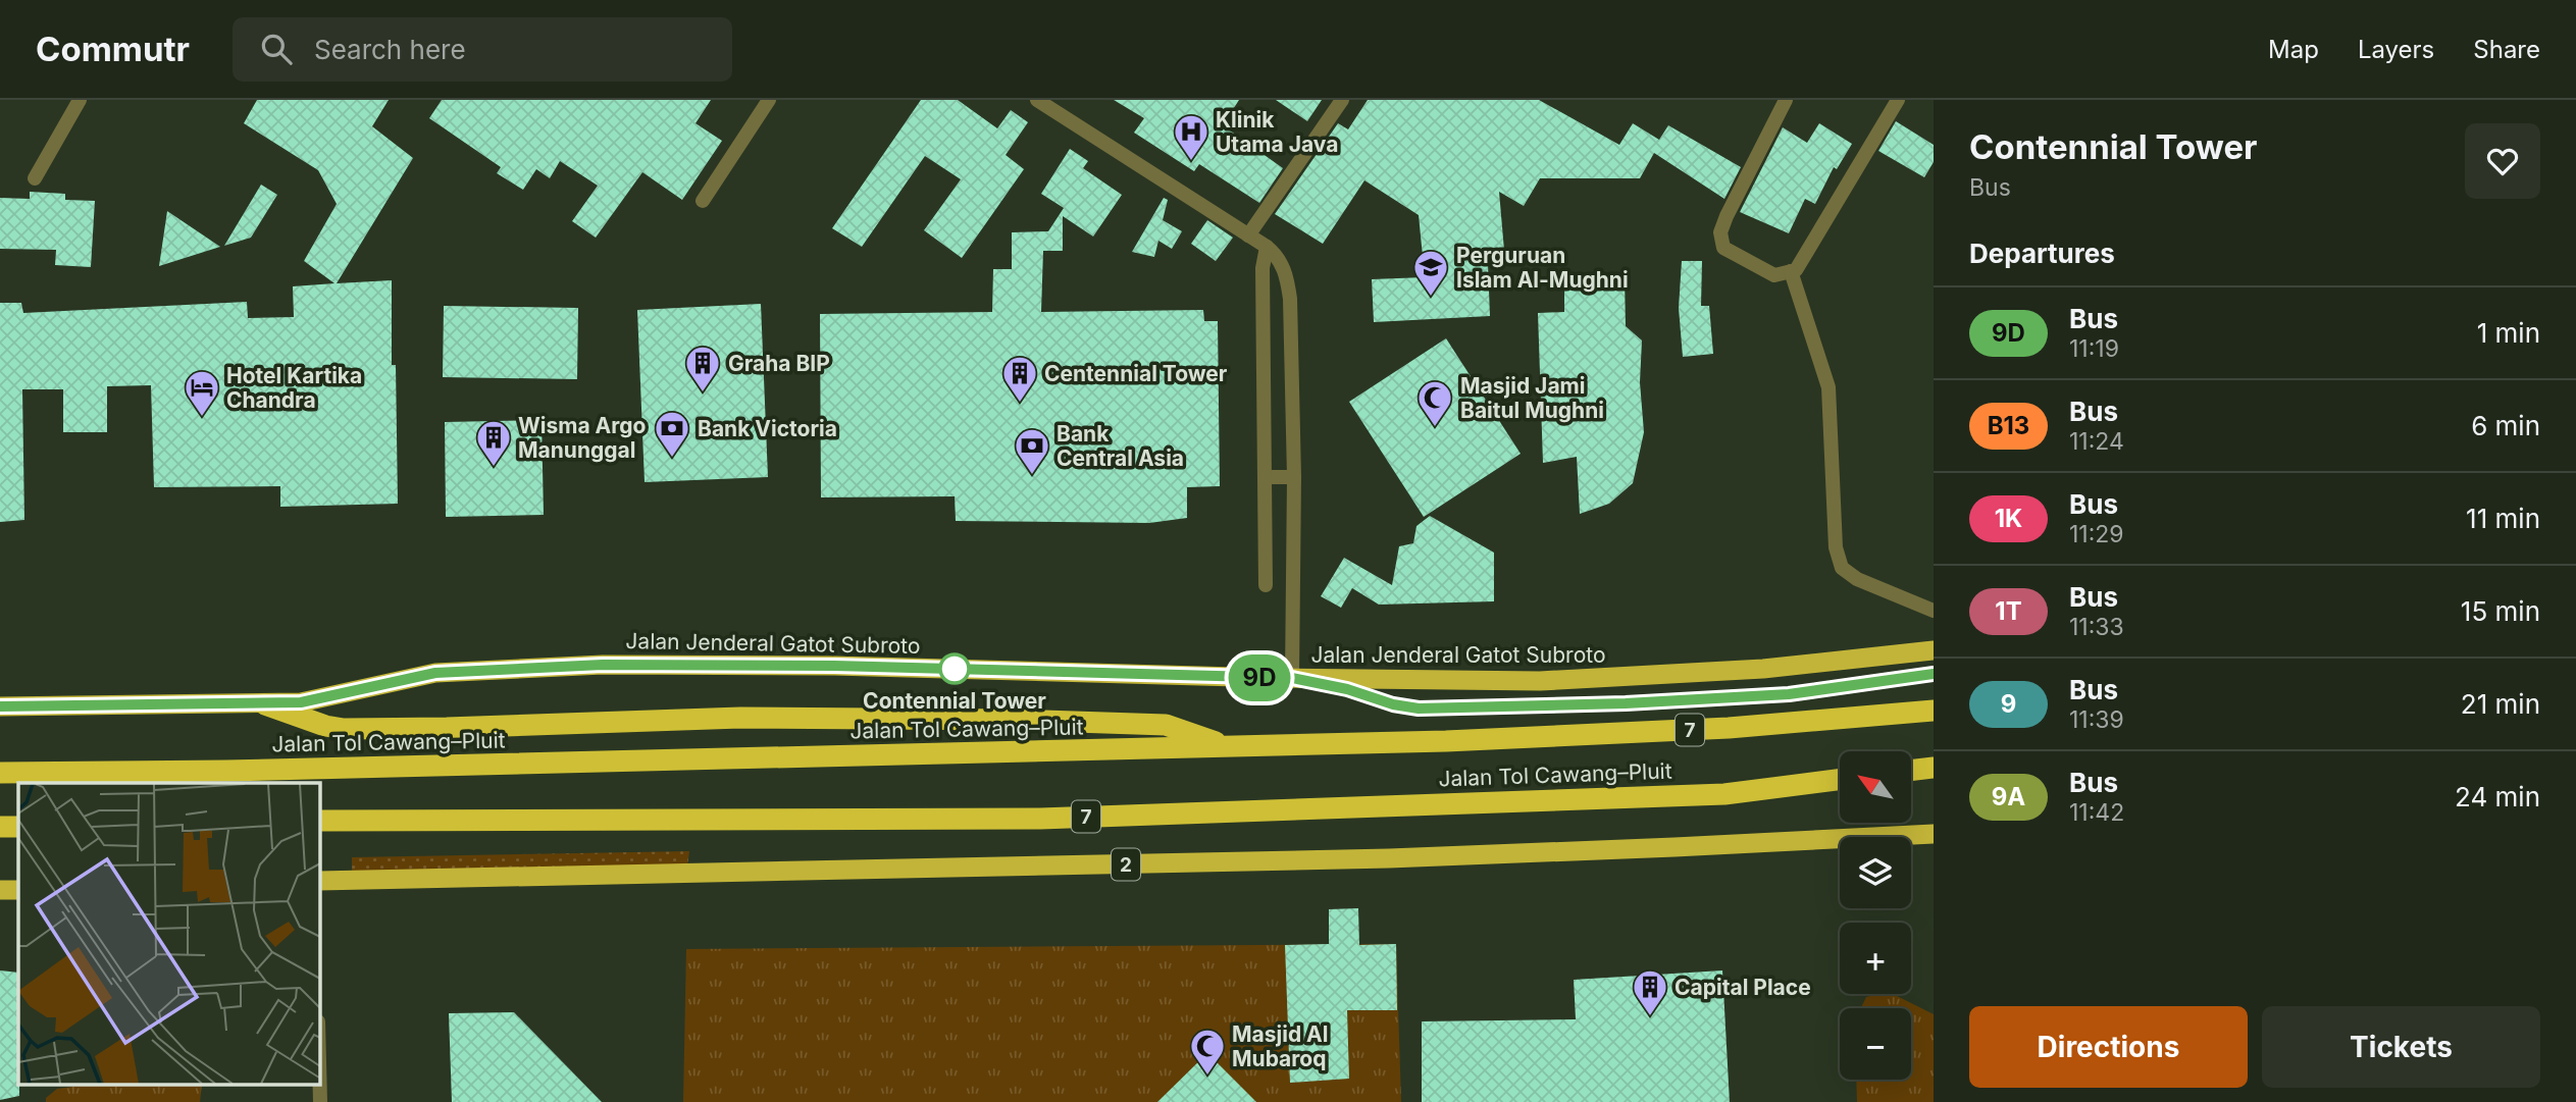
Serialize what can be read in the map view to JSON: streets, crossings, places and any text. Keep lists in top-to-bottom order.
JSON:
{
  "streets": {
    "highway": [
      "Jalan Jenderal Gatot Subroto",
      "Jalan Tol Cawang–Pluit",
      "7",
      "2"
    ]
  },
  "places": {
    "hospital": ["Klinik Utama Java"],
    "school or university": ["Perguruan Islam Al-Mughni"],
    "building": [
      "Graha BIP",
      "Centennial Tower",
      "Wisma Argo Manunggal",
      "Capital Place"
    ],
    "hotel": ["Hotel Kartika Chandra"],
    "mosque": ["Masjid Jami Baitul Mughni", "Masjid Al Mubaroq"],
    "bank": ["Bank Victoria", "Bank Central Asia"],
    "other": ["Contennial Tower"]
  },
  "lines": ["bus line 9D"],
  "north": "top left",
  "page": {
    "header": "Commutr",
    "search": "Search here",
    "nav": ["Map", "Layers", "Share"],
    "on_map": "9D",
    "heading": [
      ["Contennial Tower", "Bus"],
      "Departures"
    ],
    "list": [
      {
        "mark": "9D",
        "name": "Bus",
        "note": "11:19",
        "value": "1 min"
      },
      {
        "mark": "B13",
        "name": "Bus",
        "note": "11:24",
        "value": "6 min"
      },
      {
        "mark": "1K",
        "name": "Bus",
        "note": "11:29",
        "value": "11 min"
      },
      {
        "mark": "1T",
        "name": "Bus",
        "note": "11:33",
        "value": "15 min"
      },
      {
        "mark": "9",
        "name": "Bus",
        "note": "11:39",
        "value": "21 min"
      },
      {
        "mark": "9A",
        "name": "Bus",
        "note": "11:42",
        "value": "24 min"
      }
    ],
    "map_buttons": ["+", "−"],
    "buttons": ["Directions", "Tickets"]
  }
}
